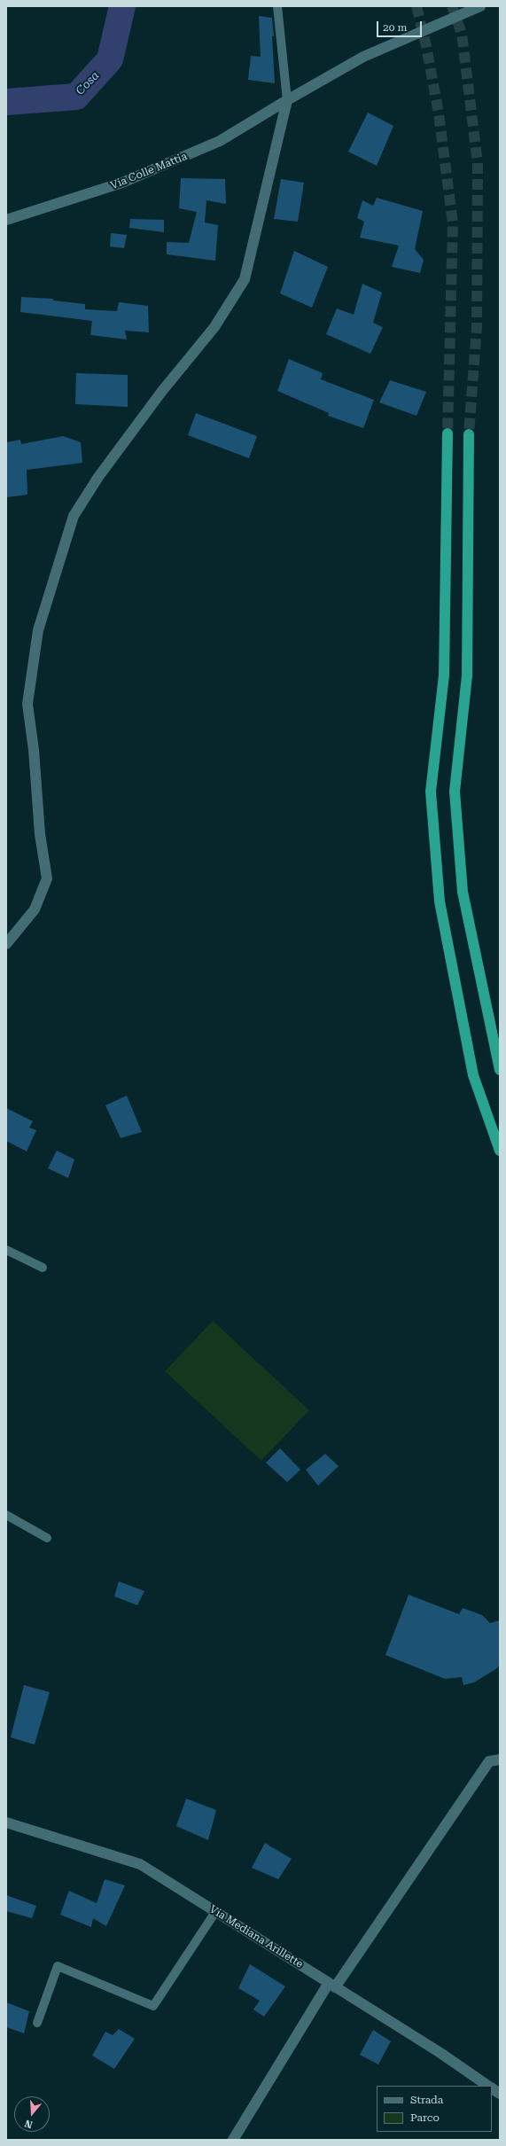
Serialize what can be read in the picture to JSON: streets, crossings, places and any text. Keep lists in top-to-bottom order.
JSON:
{
  "streets": {
    "street": ["Via Colle Mattia", "Via Mediana Arillette"]
  },
  "water": ["Cosa"],
  "legend": ["Strada", "Parco"],
  "scale_bar": "20 m",
  "north": "bottom"
}
